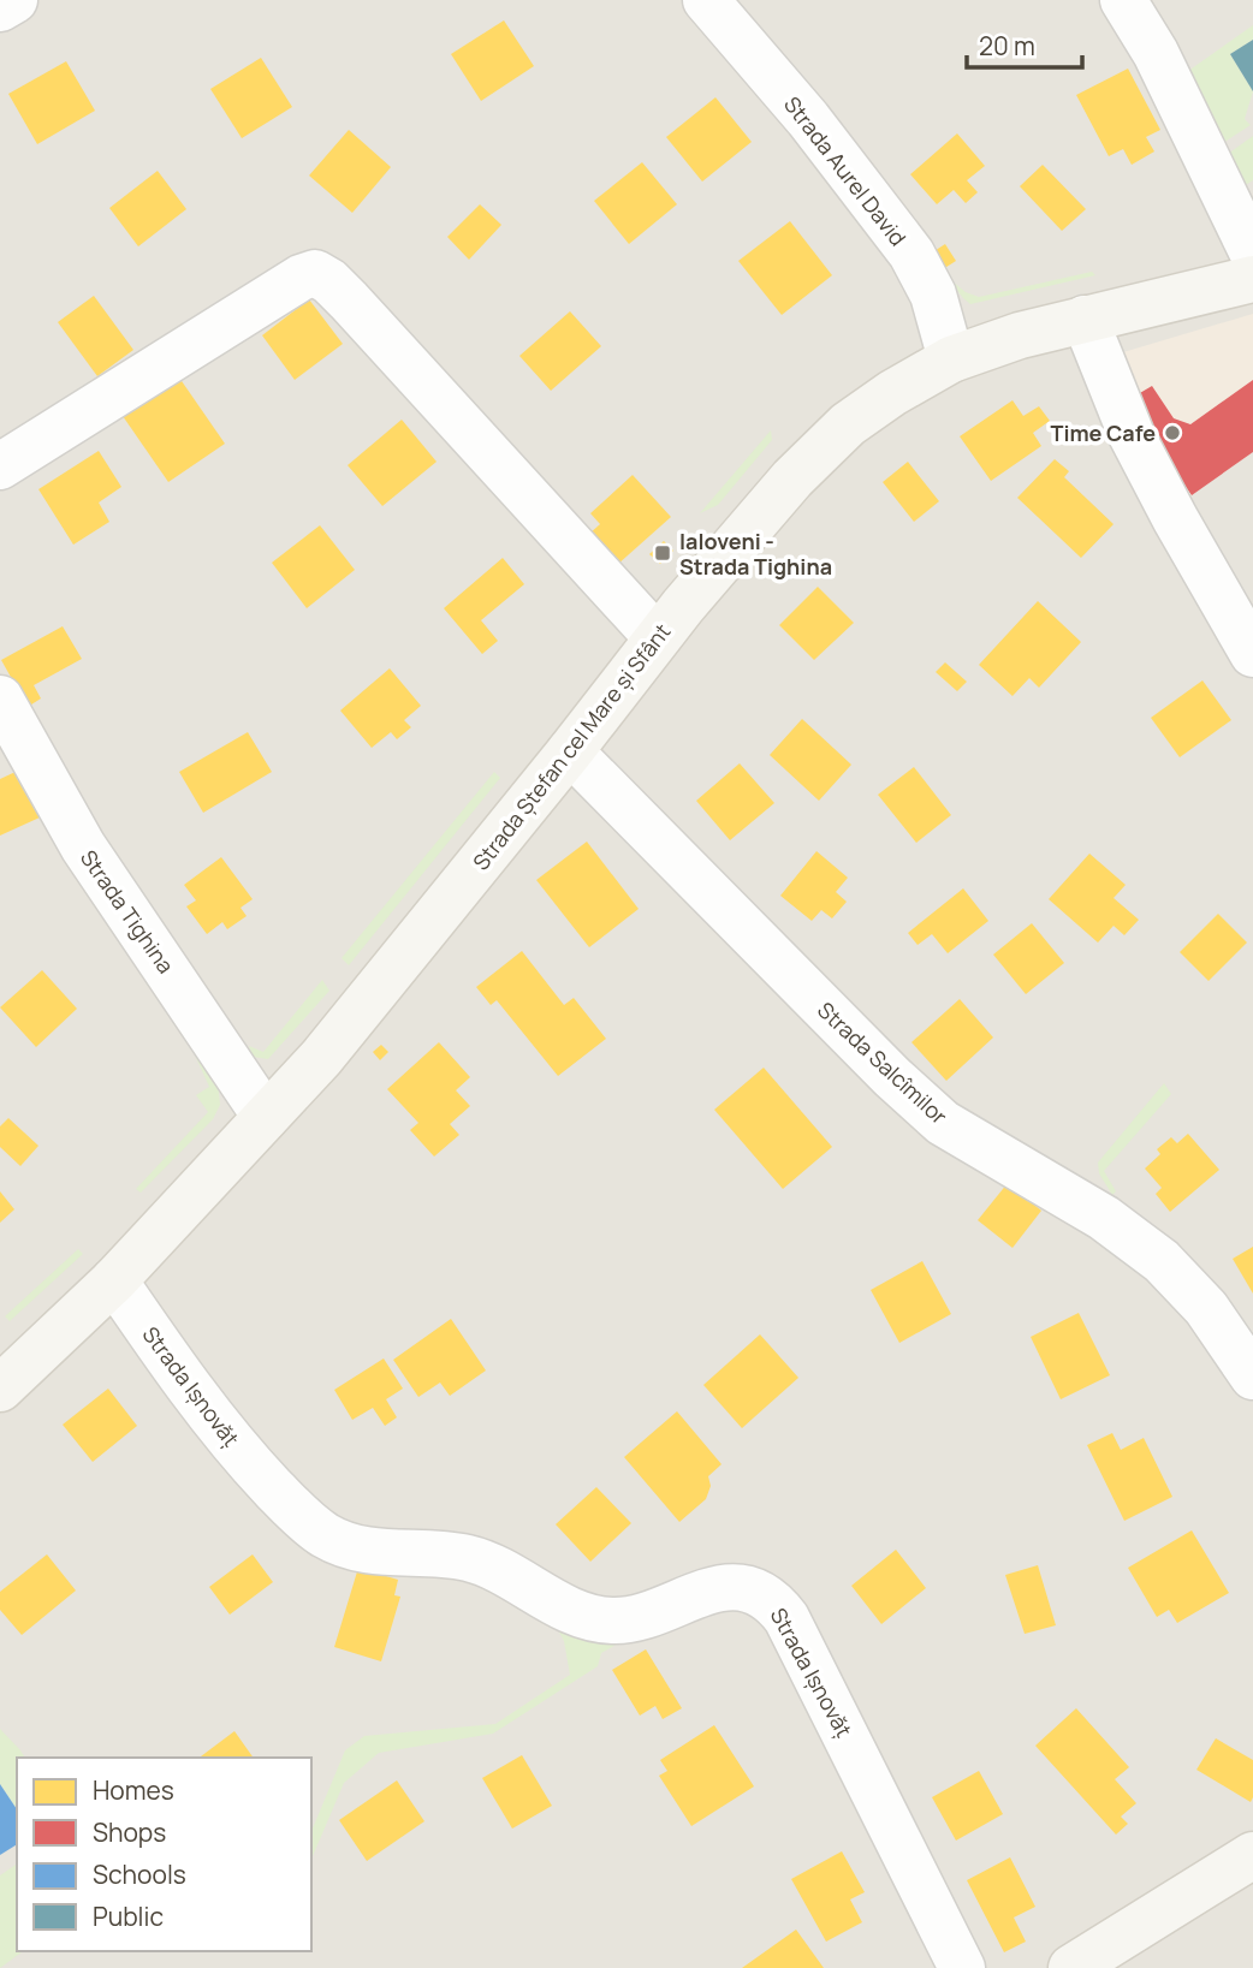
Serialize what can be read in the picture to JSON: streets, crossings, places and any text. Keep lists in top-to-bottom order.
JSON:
{
  "streets": {
    "main road": ["Strada Ștefan cel Mare și Sfânt"],
    "street": [
      "Strada Aurel David",
      "Strada Tighina",
      "Strada Salcîmilor",
      "Strada Ișnovăț"
    ]
  },
  "crossings": [
    ["Strada Aurel David", "Strada Ștefan cel Mare și Sfânt"],
    ["Strada Ștefan cel Mare și Sfânt", "Strada Tighina"],
    ["Strada Ștefan cel Mare și Sfânt", "Strada Salcîmilor"],
    ["Strada Ștefan cel Mare și Sfânt", "Strada Ișnovăț"]
  ],
  "places": {
    "other": ["Time Cafe"],
    "transit": ["Ialoveni - Strada Tighina"]
  },
  "legend": [
    "Homes",
    "Shops",
    "Schools",
    "Public"
  ],
  "scale_bar": "20 m"
}
